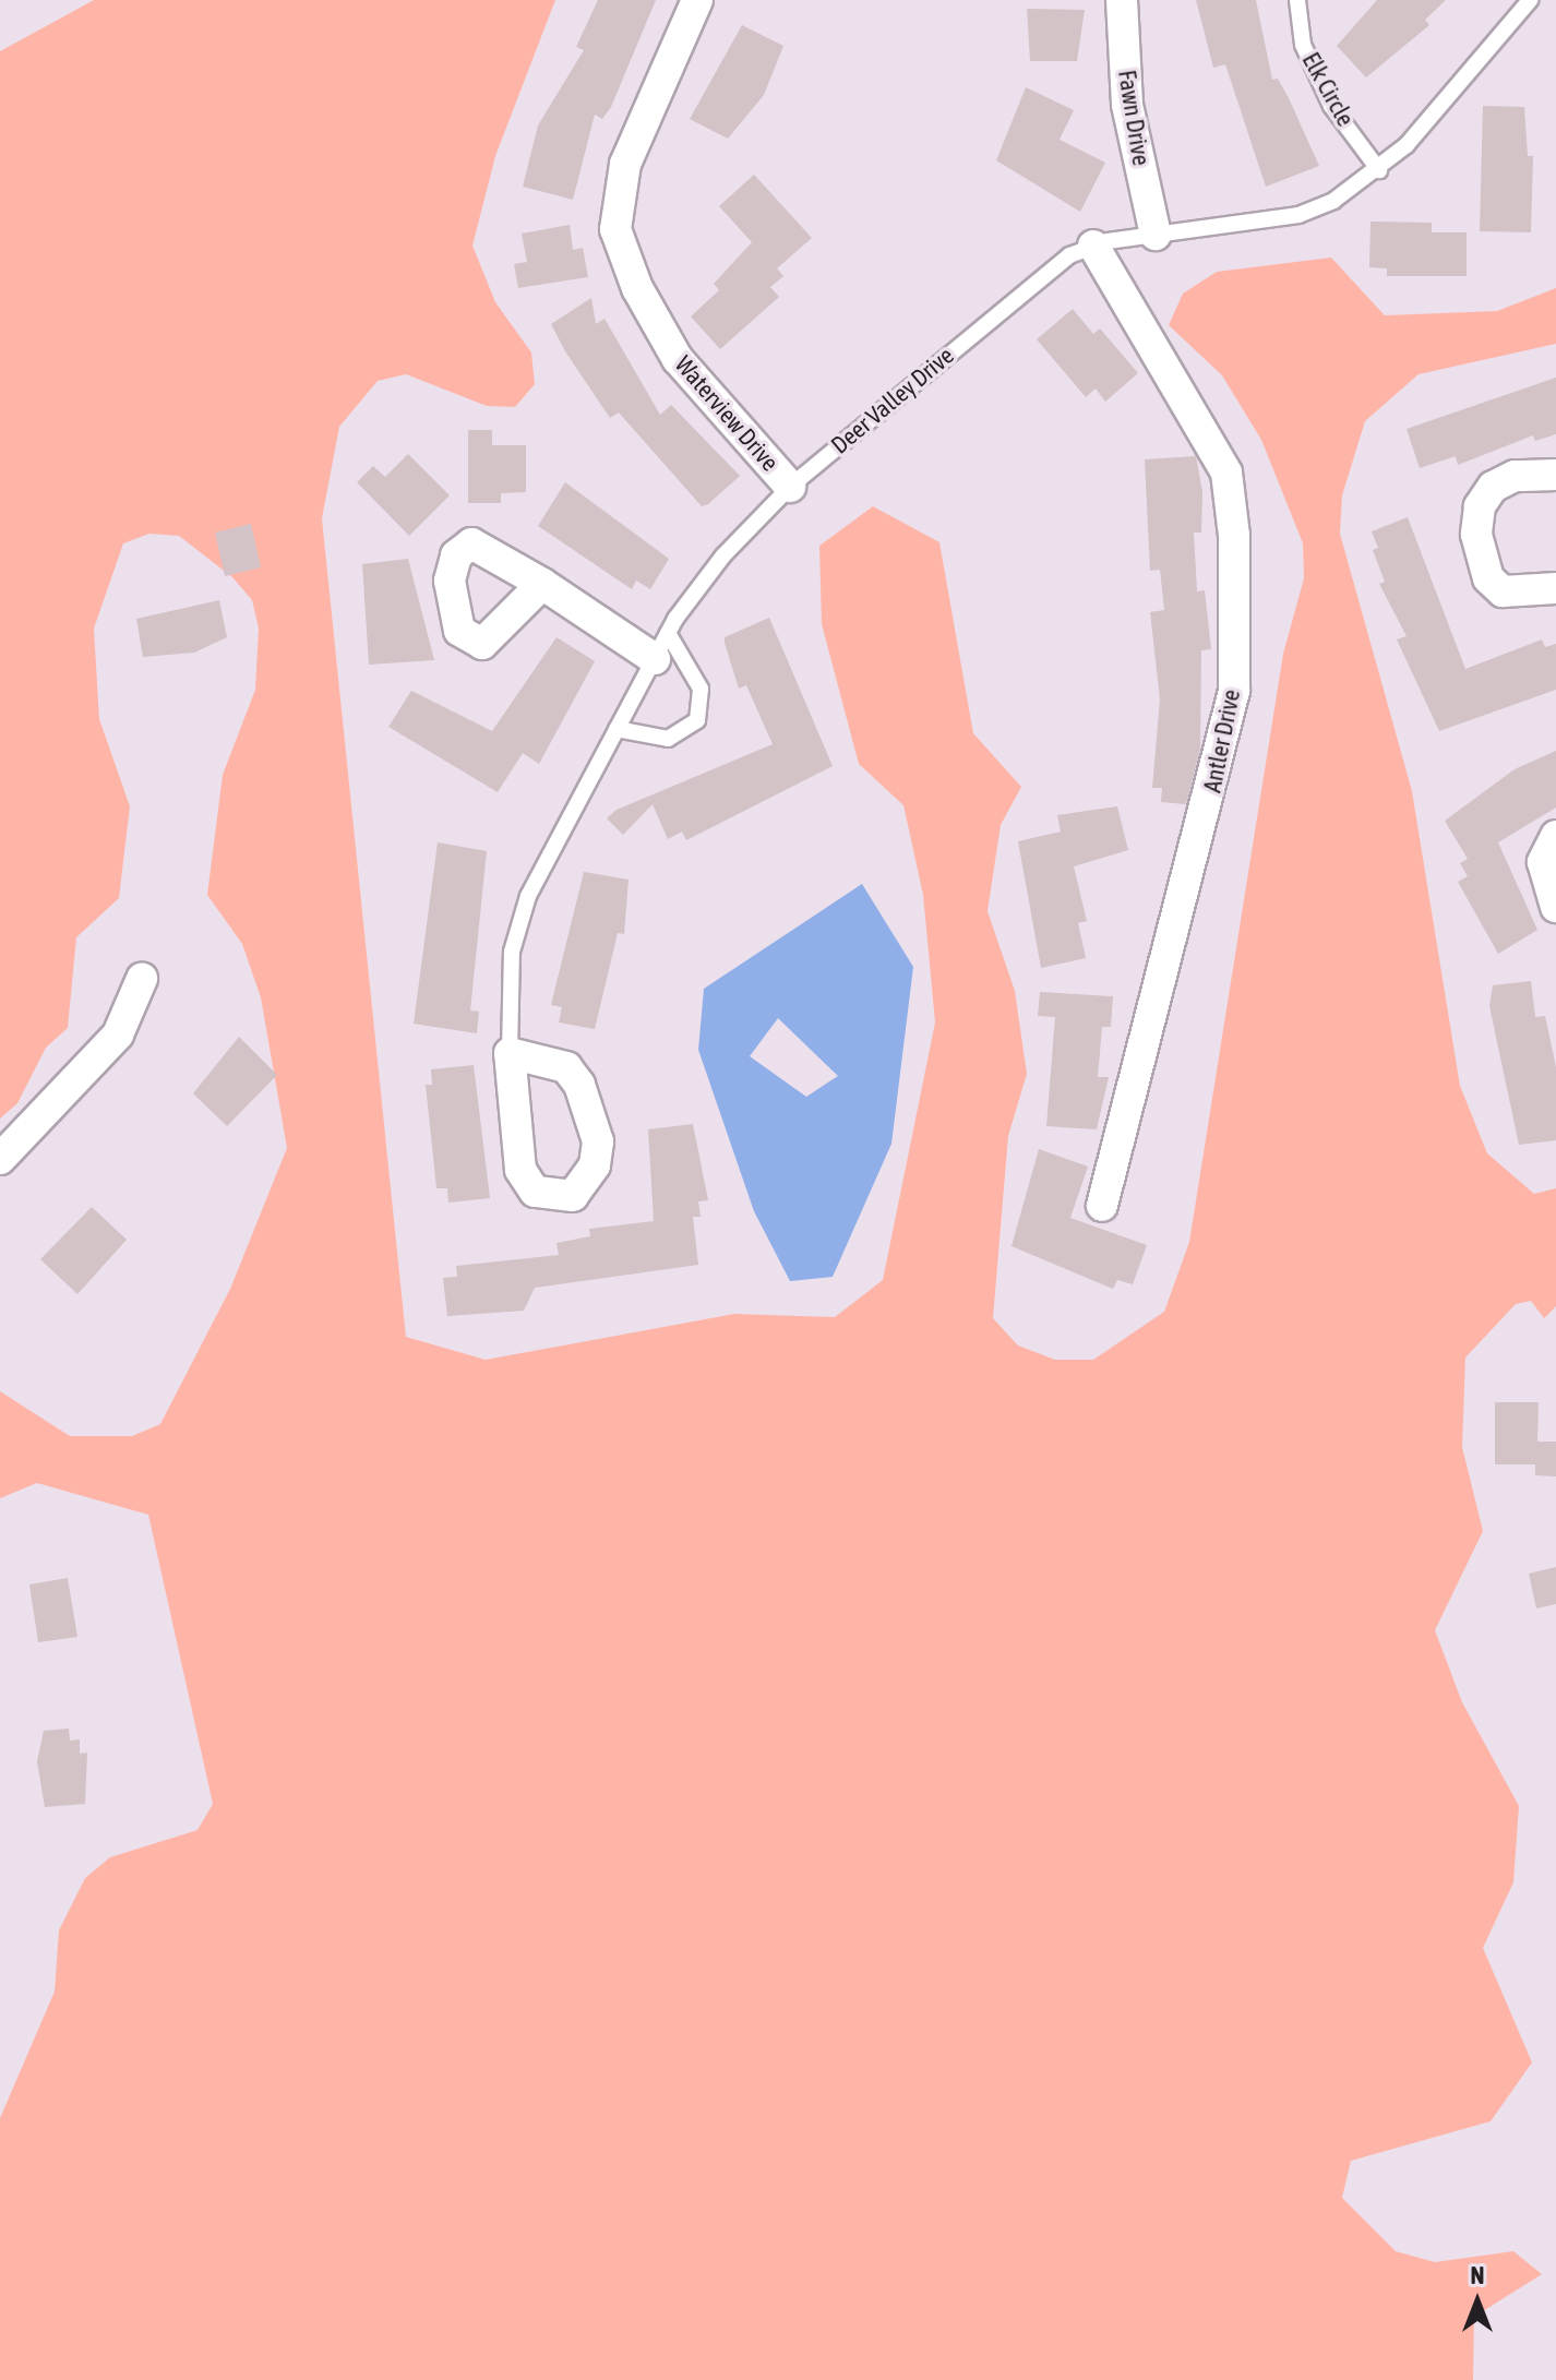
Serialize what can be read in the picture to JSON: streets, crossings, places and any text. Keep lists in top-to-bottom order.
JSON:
{
  "streets": {
    "street": ["Fawn Drive", "Waterview Drive", "Antler Drive"],
    "lane": ["Elk Circle", "Deer Valley Drive"]
  },
  "crossings": [
    ["Elk Circle", "Deer Valley Drive"],
    ["Fawn Drive", "Deer Valley Drive"],
    ["Deer Valley Drive", "Waterview Drive"],
    ["Deer Valley Drive", "Antler Drive"]
  ],
  "north": "top"
}
